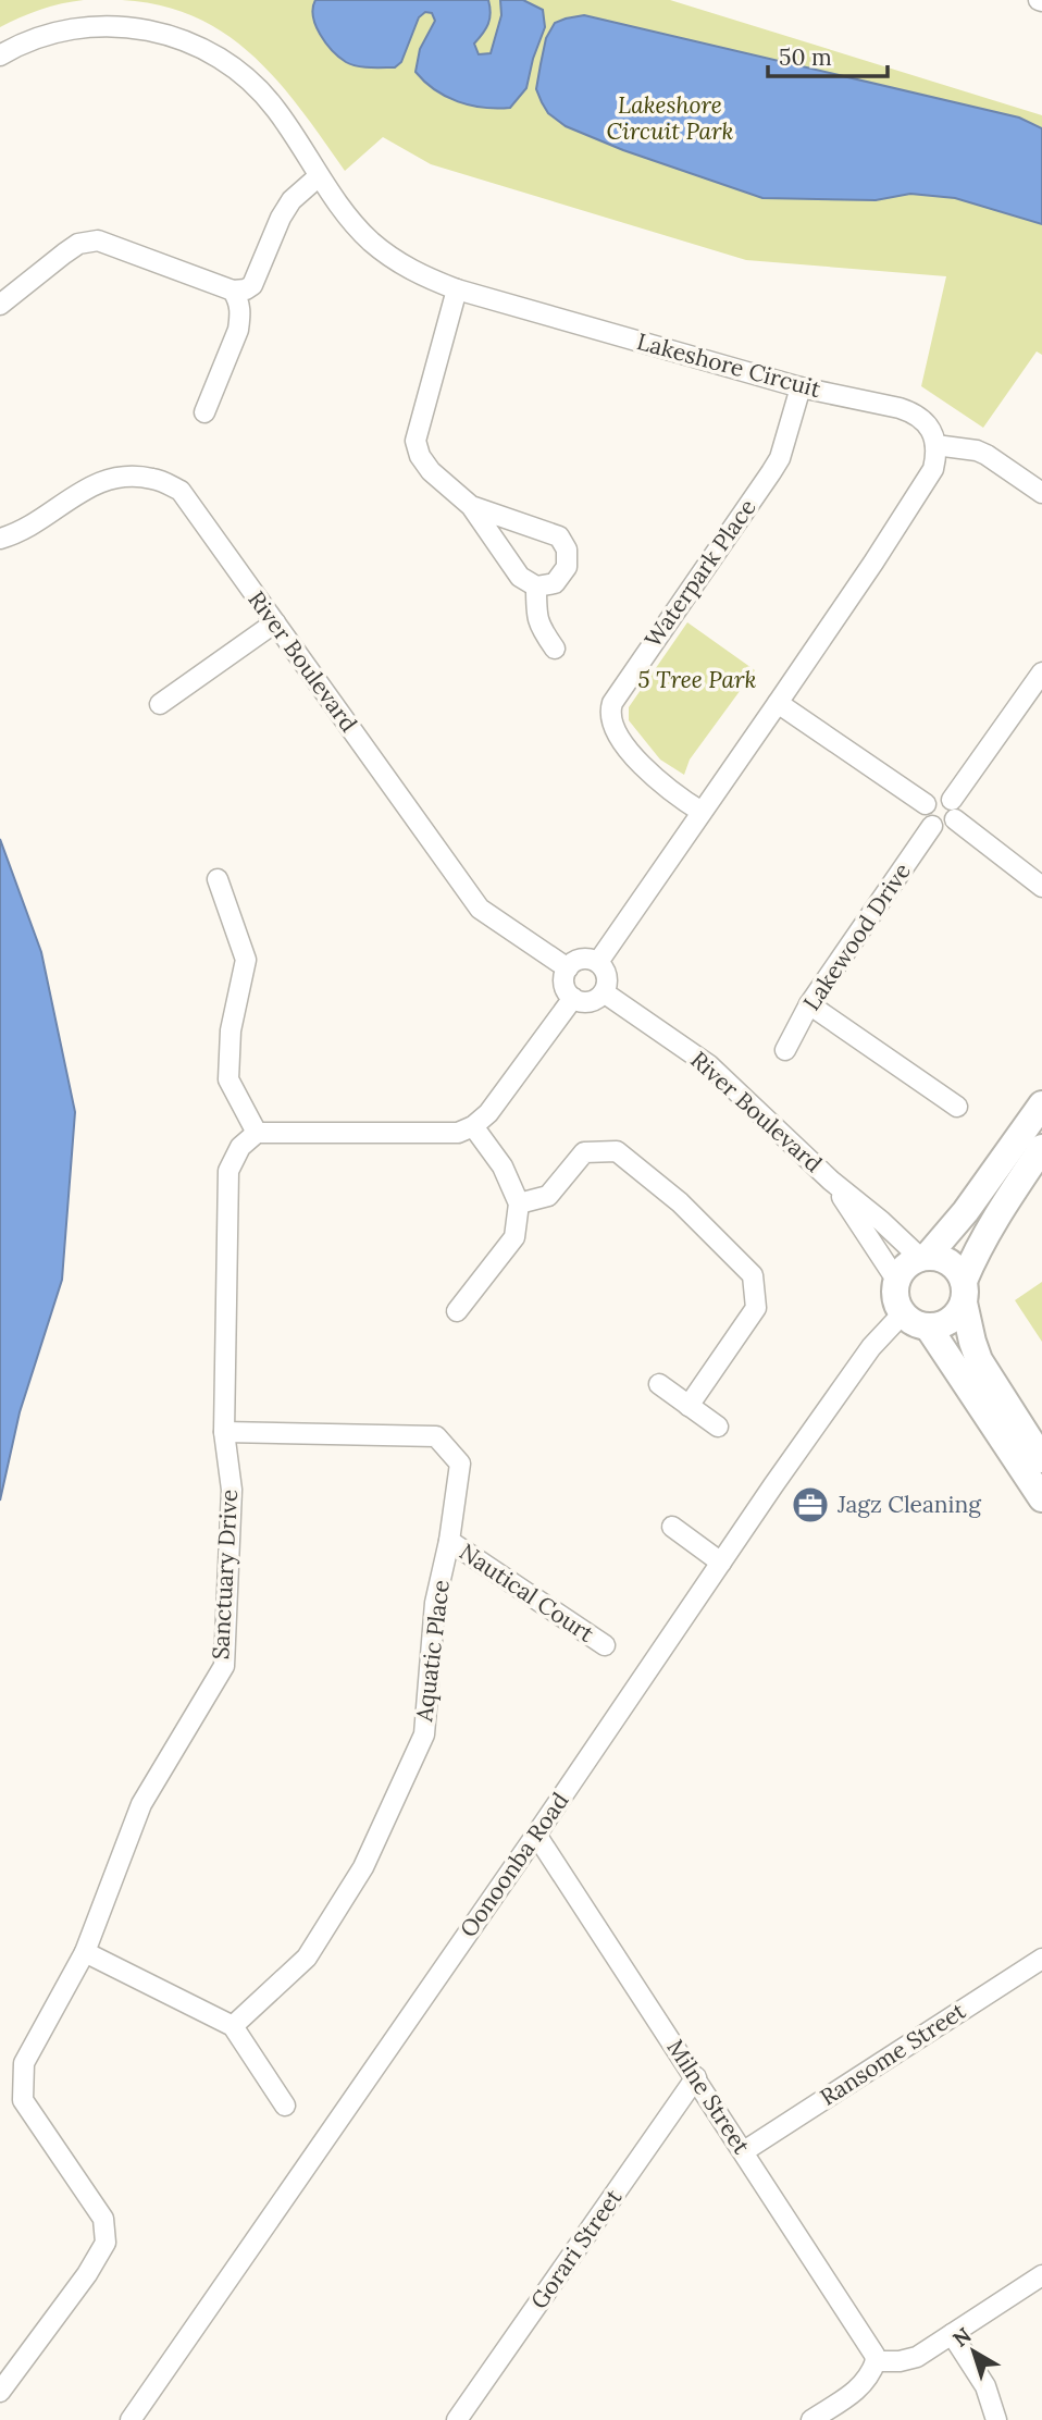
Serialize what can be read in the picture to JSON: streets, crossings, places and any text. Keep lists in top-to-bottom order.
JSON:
{
  "streets": {
    "street": [
      "Lakeshore Circuit",
      "Waterpark Place",
      "River Boulevard",
      "Lakewood Drive",
      "Sanctuary Drive",
      "Nautical Court",
      "Aquatic Place",
      "Oonoonba Road",
      "Ransome Street",
      "Milne Street",
      "Gorari Street"
    ]
  },
  "crossings": [
    ["Lakeshore Circuit", "Waterpark Place"],
    ["River Boulevard", "Oonoonba Road"],
    ["Sanctuary Drive", "Aquatic Place"],
    ["Nautical Court", "Aquatic Place"],
    ["Oonoonba Road", "Milne Street"],
    ["Ransome Street", "Milne Street"],
    ["Milne Street", "Gorari Street"]
  ],
  "parks": ["Lakeshore Circuit Park", "5 Tree Park"],
  "places": {
    "office": ["Jagz Cleaning"]
  },
  "scale_bar": "50 m",
  "north": "top left"
}
